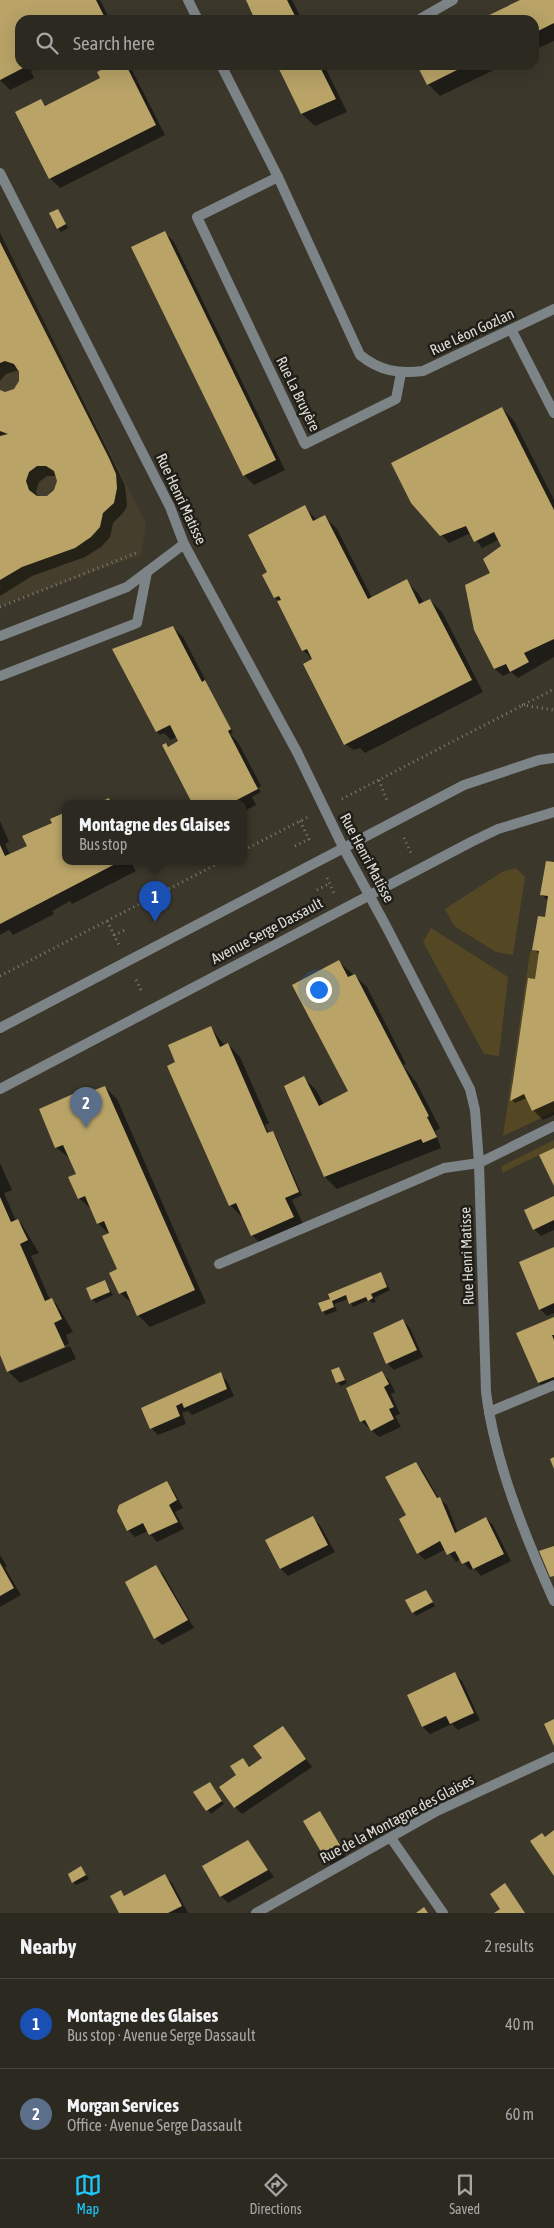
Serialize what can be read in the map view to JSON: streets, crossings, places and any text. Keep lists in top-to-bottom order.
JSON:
{
  "streets": {
    "street": [
      "Rue Léon Gozlan",
      "Rue La Bruyère",
      "Rue Henri Matisse",
      "Avenue Serge Dassault",
      "Rue de la Montagne des Glaises"
    ]
  },
  "crossings": [
    ["Rue Léon Gozlan", "Rue La Bruyère"],
    ["Rue Henri Matisse", "Avenue Serge Dassault"]
  ],
  "page": {
    "search": "Search here",
    "popup": ["Montagne des Glaises", "Bus stop"],
    "pins": ["1", "2"],
    "heading": ["Nearby", "2 results"],
    "list": [
      {
        "mark": "1",
        "name": "Montagne des Glaises",
        "note": "Bus stop · Avenue Serge Dassault",
        "value": "40 m"
      },
      {
        "mark": "2",
        "name": "Morgan Services",
        "note": "Office · Avenue Serge Dassault",
        "value": "60 m"
      }
    ],
    "nav": ["Map", "Directions", "Saved"]
  }
}
